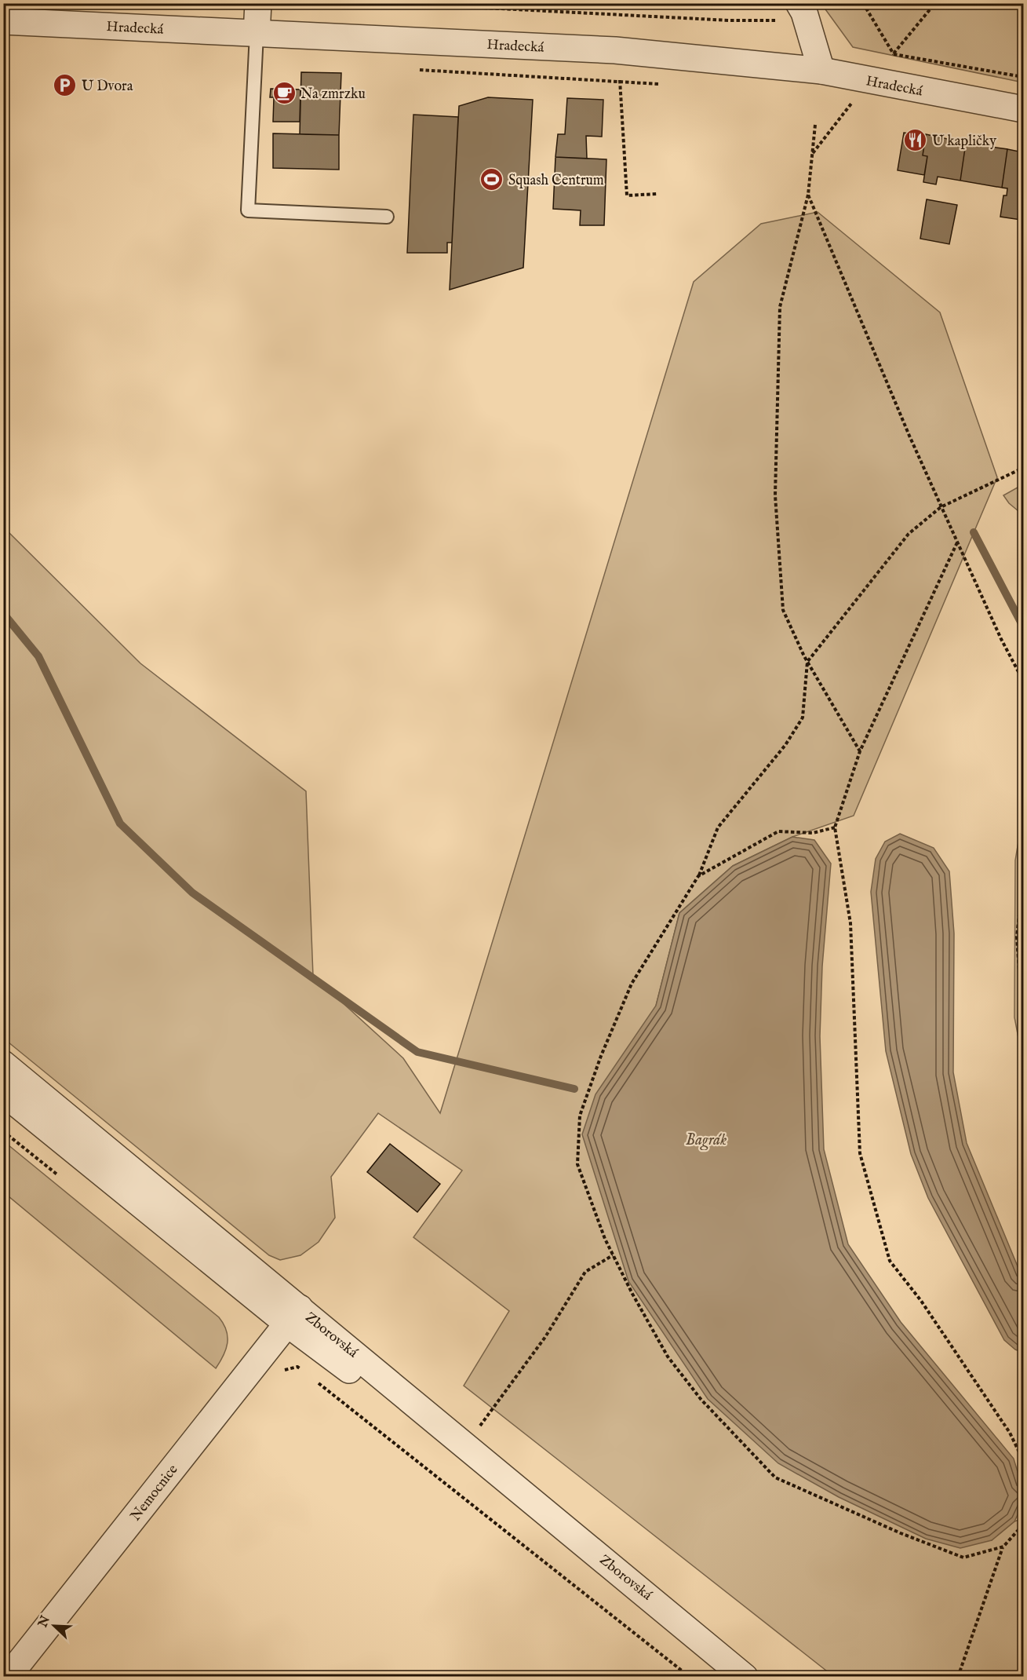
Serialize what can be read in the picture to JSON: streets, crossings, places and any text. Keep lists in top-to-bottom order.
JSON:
{
  "streets": {
    "street": ["Hradecká", "Zborovská", "Nemocnice"]
  },
  "crossings": [
    ["Zborovská", "Nemocnice"]
  ],
  "water": ["Bagrák"],
  "places": {
    "parking": ["U Dvora"],
    "cafe": ["Na zmrzku"],
    "restaurant": ["U kapličky"],
    "sports": ["Squash Centrum"]
  },
  "north": "top left"
}
